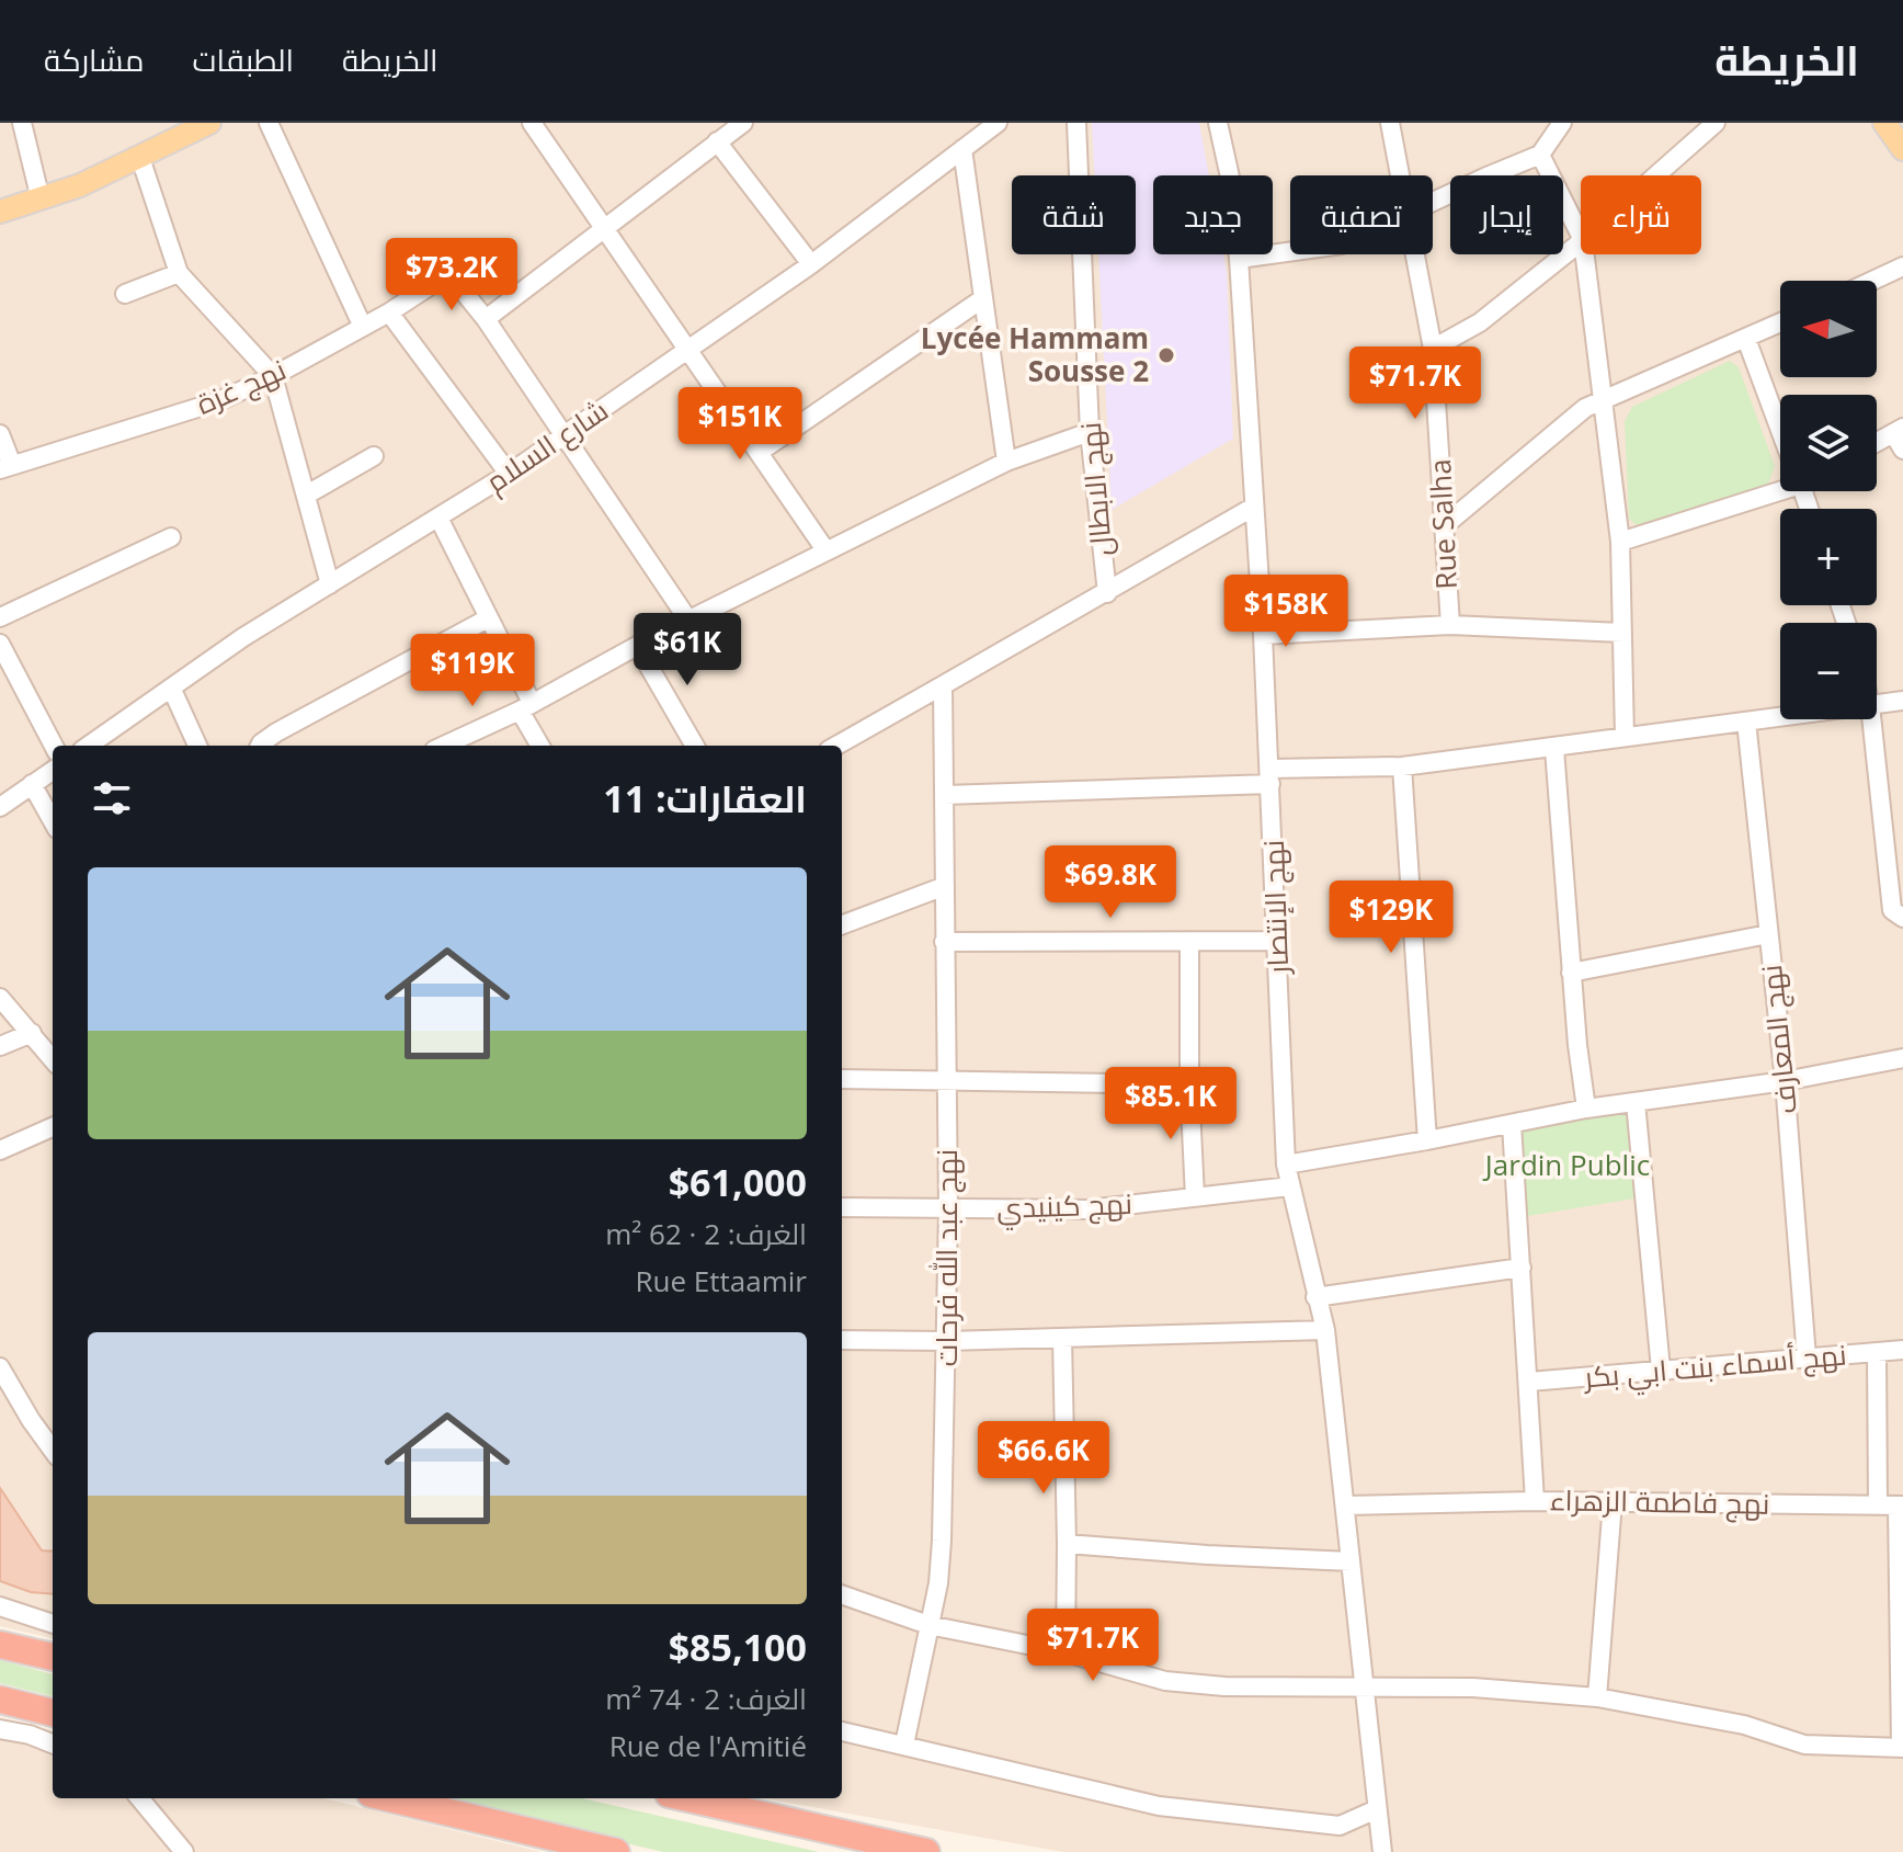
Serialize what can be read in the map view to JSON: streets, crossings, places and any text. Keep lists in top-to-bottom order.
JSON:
{
  "streets": {
    "street": [
      "نهج غزة",
      "شارع السلام",
      "نهج الابطال",
      "Rue Salha",
      "نهج الإنتصار",
      "نهج المعارف",
      "نهج كينيدي",
      "نهج عبد الله فرحات",
      "نهج أسماء بنت ابي بكر",
      "نهج فاطمة الزهراء"
    ]
  },
  "crossings": [
    ["نهج الإنتصار", "نهج كينيدي"],
    ["نهج المعارف", "نهج أسماء بنت ابي بكر"],
    ["نهج كينيدي", "نهج عبد الله فرحات"],
    ["نهج أسماء بنت ابي بكر", "نهج فاطمة الزهراء"]
  ],
  "parks": ["Jardin Public"],
  "places": ["Lycée Hammam Sousse 2"],
  "north": "left",
  "page": {
    "header": "الخريطة",
    "nav": ["الخريطة", "الطبقات", "مشاركة"],
    "chip": [
      "شراء",
      "إيجار",
      "تصفية",
      "جديد",
      "شقة"
    ],
    "price": [
      "$73.2K",
      "$71.7K",
      "$151K",
      "$158K",
      "$61K",
      "$119K",
      "$69.8K",
      "$129K",
      "$85.1K",
      "$66.6K",
      "$71.7K"
    ],
    "map_buttons": ["+", "−"],
    "heading": "العقارات: 11",
    "list": [
      {
        "name": "$61,000",
        "note": "الغرف: 2 · 62 m² · Rue Ettaamir"
      },
      {
        "name": "$85,100",
        "note": "الغرف: 2 · 74 m² · Rue de l'Amitié"
      }
    ]
  }
}
